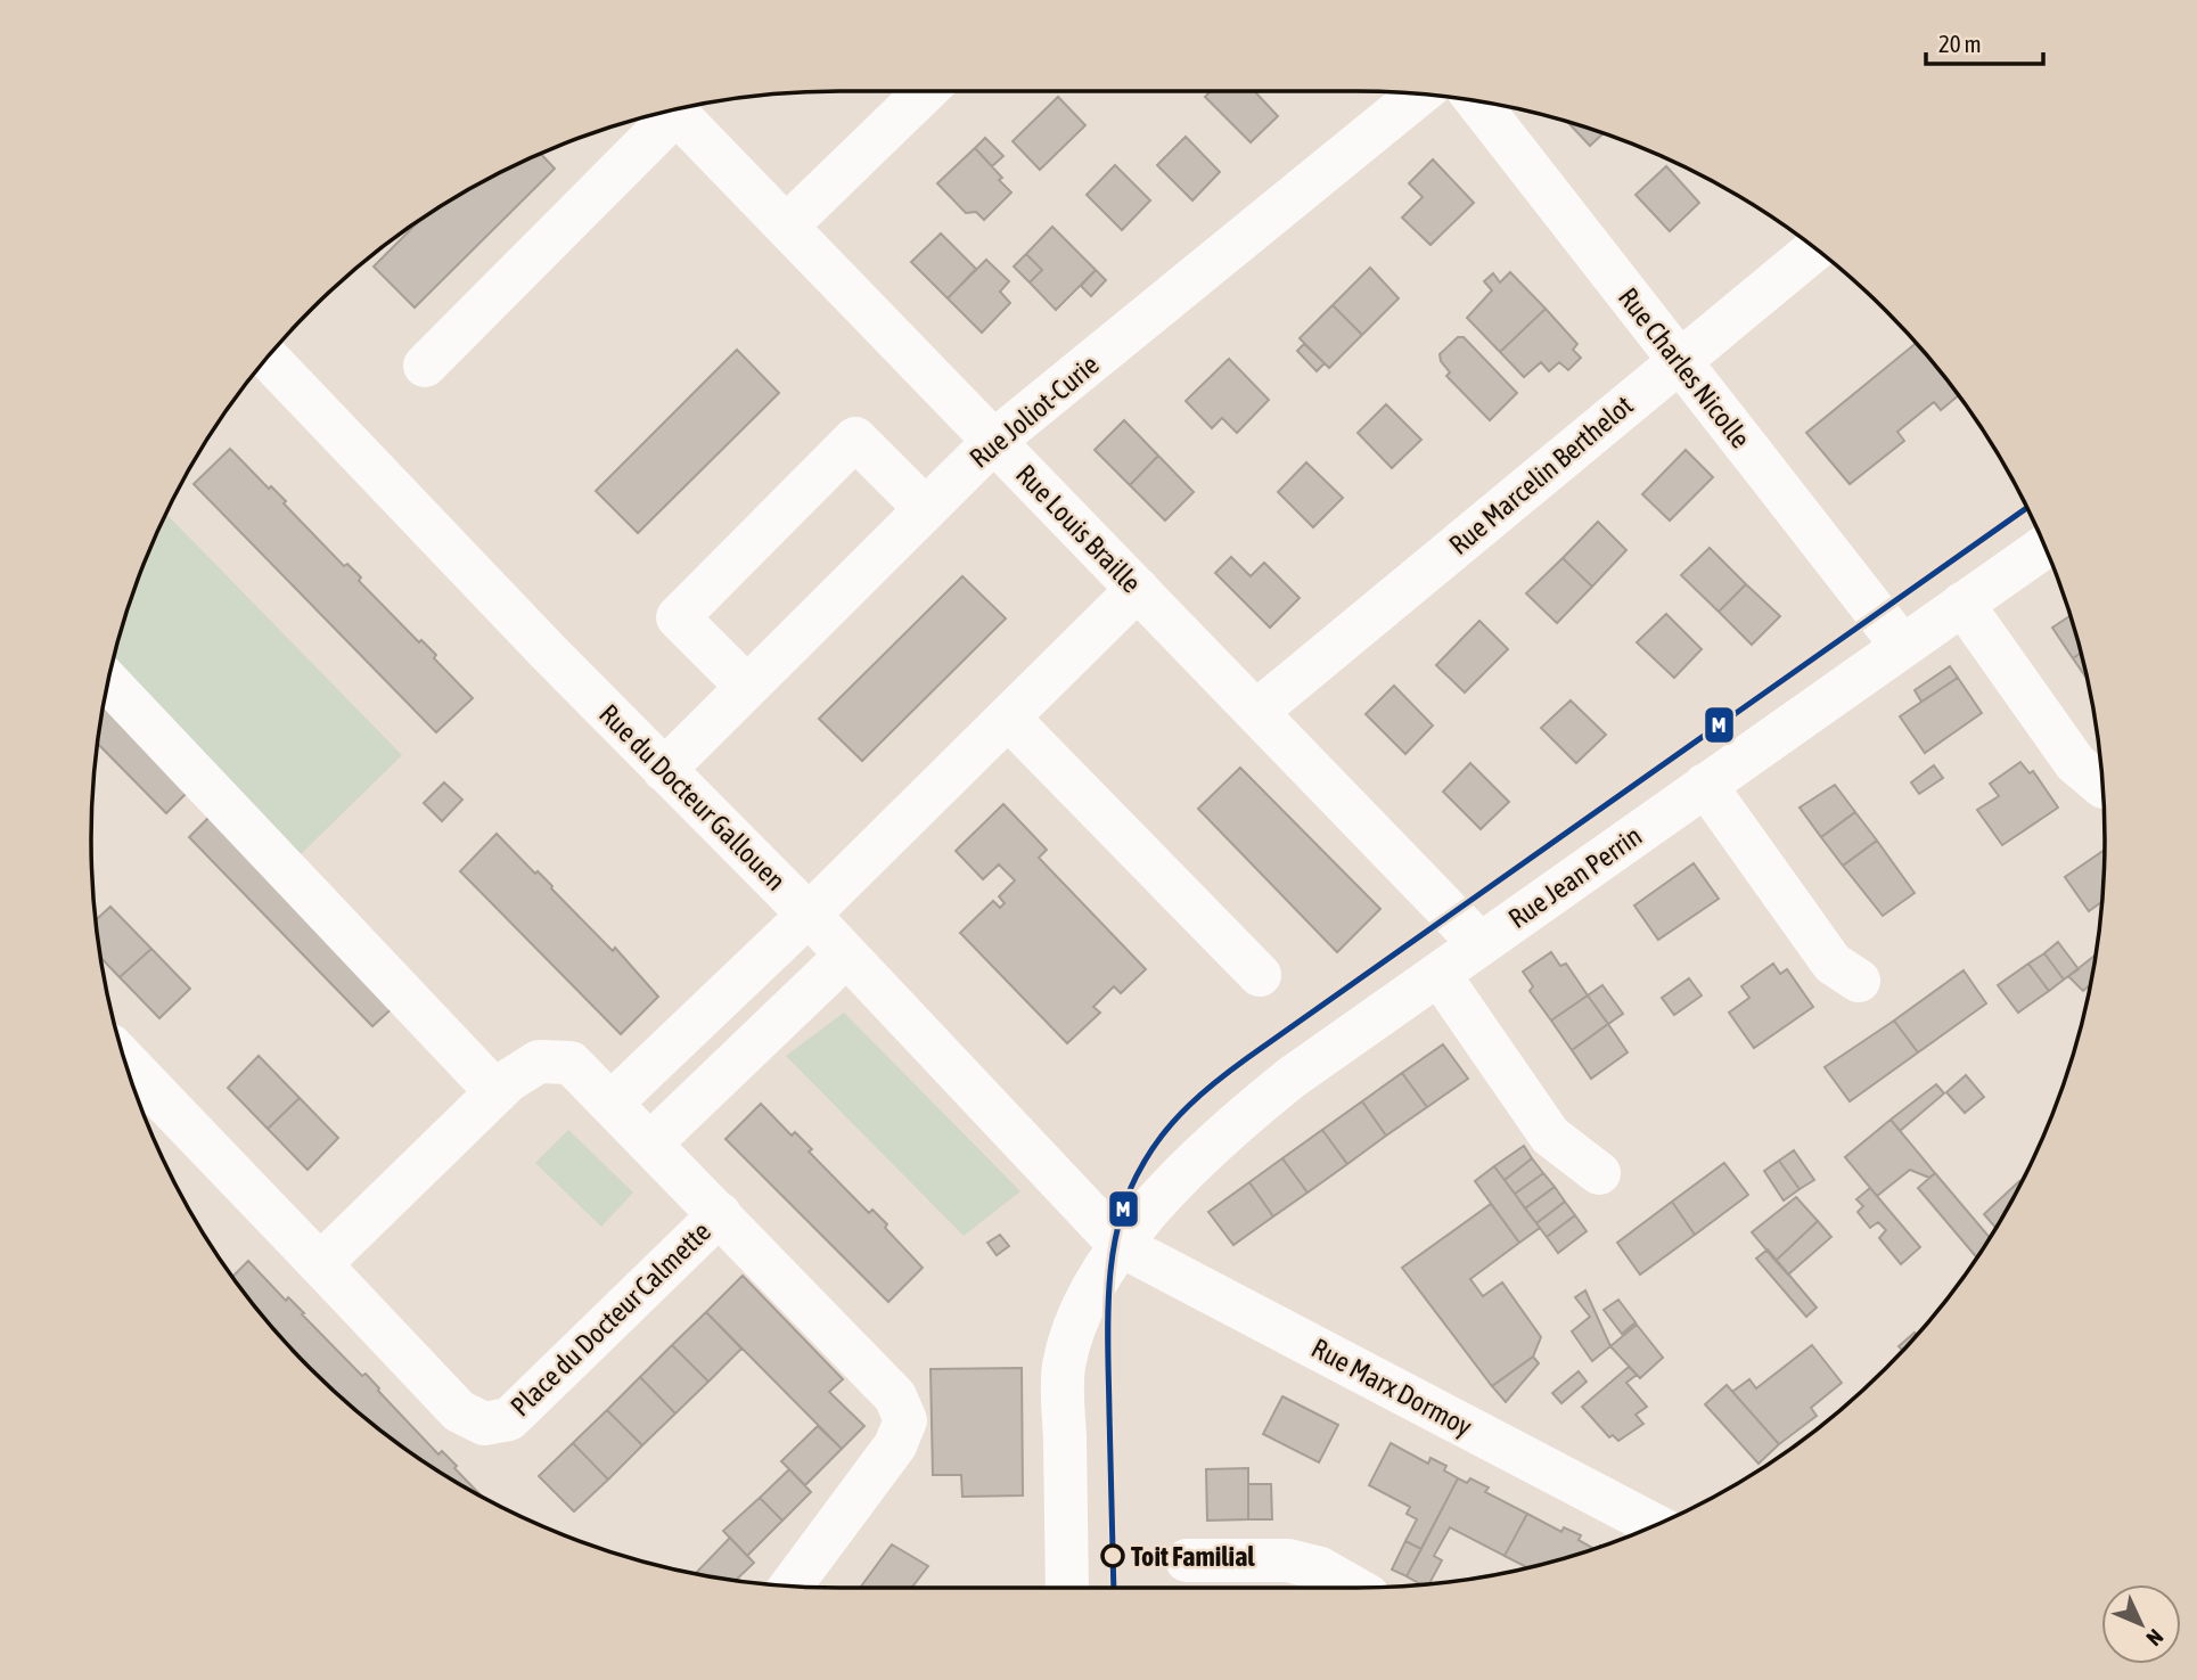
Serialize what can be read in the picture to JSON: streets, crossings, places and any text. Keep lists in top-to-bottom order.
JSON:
{
  "streets": {
    "street": [
      "Rue Charles Nicolle",
      "Rue Joliot-Curie",
      "Rue Marcelin Berthelot",
      "Rue Louis Braille",
      "Rue du Docteur Gallouen",
      "Rue Jean Perrin",
      "Place du Docteur Calmette",
      "Rue Marx Dormoy"
    ]
  },
  "crossings": [
    ["Rue Charles Nicolle", "Rue Marcelin Berthelot"],
    ["Rue Charles Nicolle", "Rue Jean Perrin"],
    ["Rue Joliot-Curie", "Rue Louis Braille"],
    ["Rue Joliot-Curie", "Rue du Docteur Gallouen"],
    ["Rue Marcelin Berthelot", "Rue Louis Braille"],
    ["Rue Louis Braille", "Rue Jean Perrin"],
    ["Rue du Docteur Gallouen", "Rue Jean Perrin"],
    ["Rue du Docteur Gallouen", "Rue Marx Dormoy"],
    ["Rue Jean Perrin", "Rue Marx Dormoy"]
  ],
  "places": ["Toit Familial"],
  "lines": ["transit line M"],
  "scale_bar": "20 m",
  "north": "bottom right"
}
